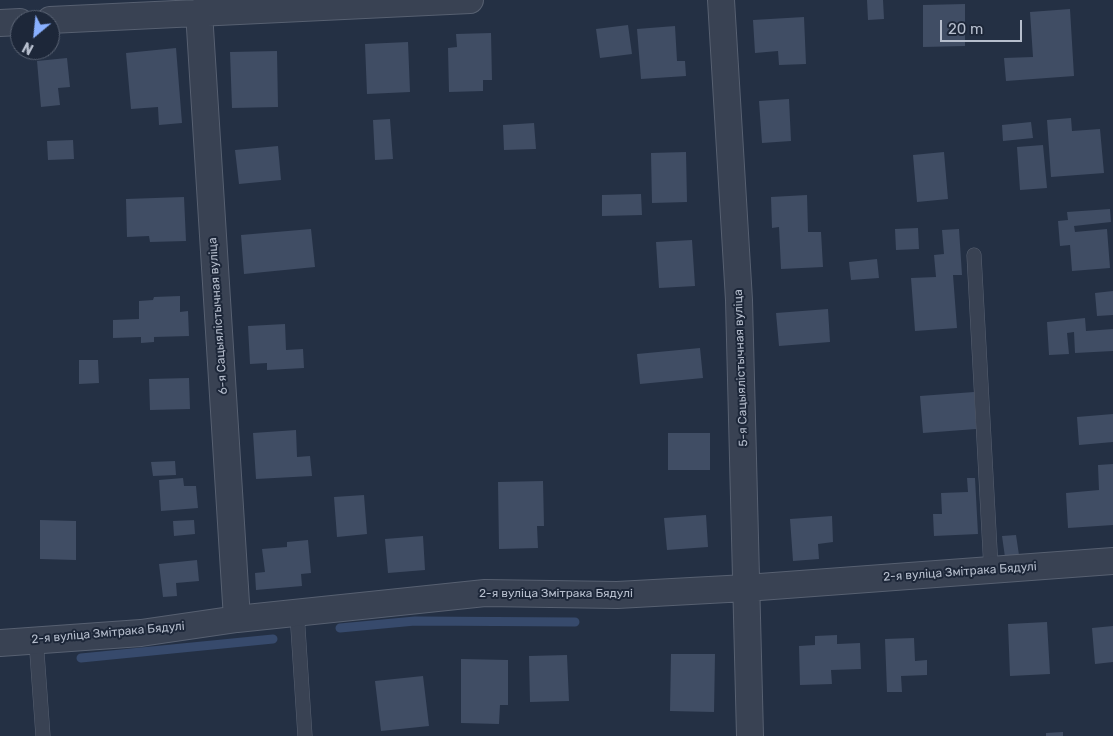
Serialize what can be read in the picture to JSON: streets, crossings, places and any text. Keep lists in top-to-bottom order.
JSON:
{
  "streets": {
    "street": ["6-я Сацыялістычная вуліца", "5-я Сацыялістычная вуліца", "2-я вуліца Змітрака Бядулі"]
  },
  "crossings": [
    ["6-я Сацыялістычная вуліца", "2-я вуліца Змітрака Бядулі"],
    ["5-я Сацыялістычная вуліца", "2-я вуліца Змітрака Бядулі"]
  ],
  "scale_bar": "20 m",
  "north": "bottom left"
}
